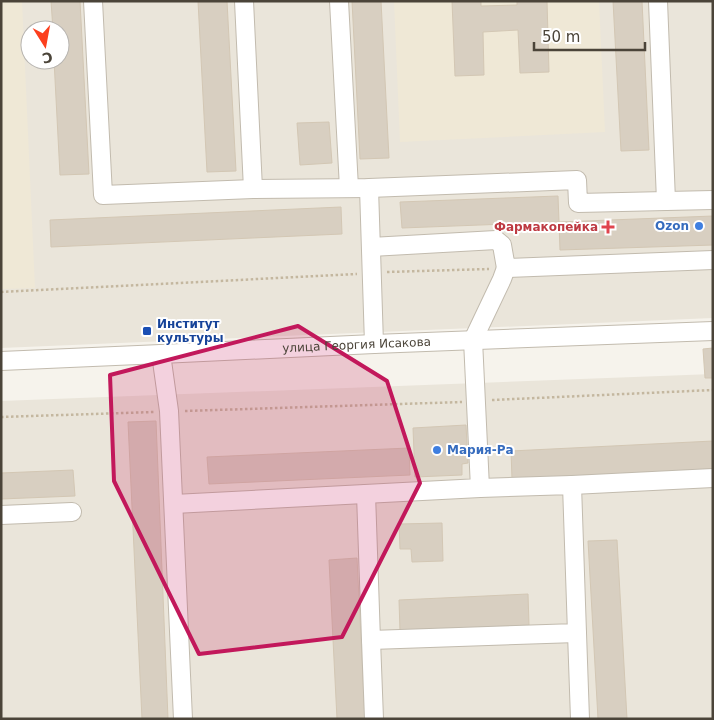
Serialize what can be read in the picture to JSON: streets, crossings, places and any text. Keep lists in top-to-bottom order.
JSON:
{
  "streets": {
    "street": ["улица Георгия Исакова"]
  },
  "places": {
    "other": ["Ozon", "Мария-Ра"],
    "health": ["Фармакопейка"],
    "transit": ["Институт культуры"]
  },
  "scale_bar": "50 m",
  "north": "bottom"
}
